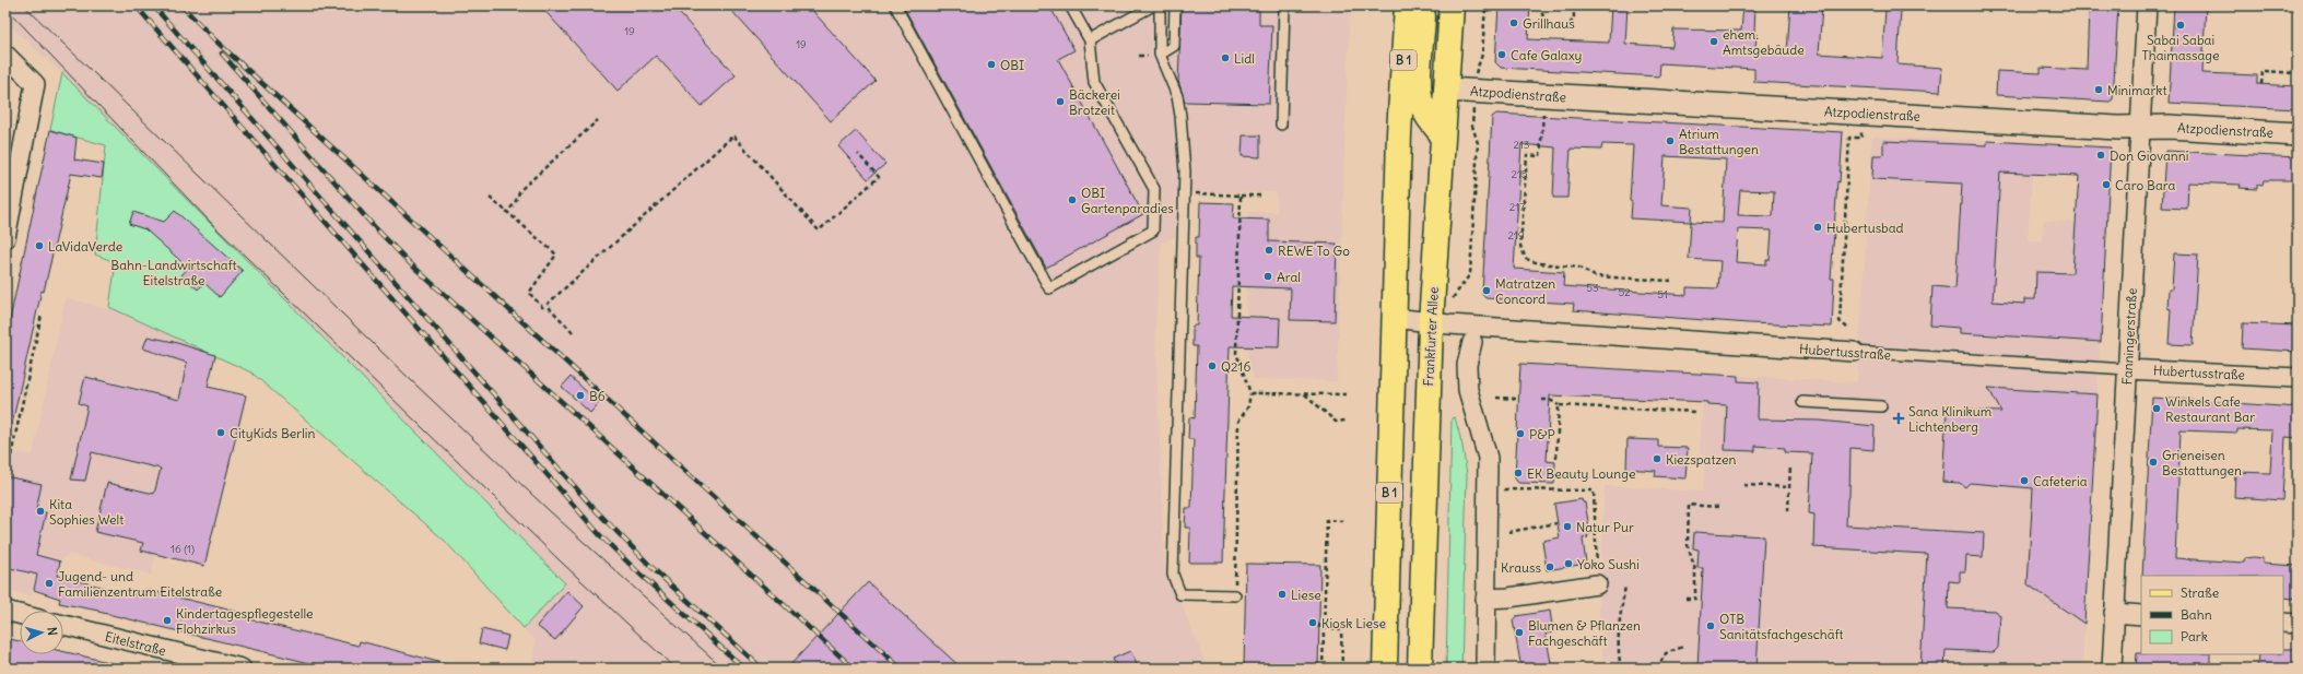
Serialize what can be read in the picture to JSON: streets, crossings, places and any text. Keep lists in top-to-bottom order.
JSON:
{
  "streets": {
    "main road": ["B 1", "Frankfurter Allee"],
    "street": [
      "Atzpodienstraße",
      "Fanningerstraße",
      "Hubertusstraße",
      "Eitelstraße"
    ]
  },
  "crossings": [
    ["B 1", "Hubertusstraße"],
    ["Atzpodienstraße", "Frankfurter Allee"],
    ["Atzpodienstraße", "Fanningerstraße"],
    ["Frankfurter Allee", "Hubertusstraße"],
    ["Fanningerstraße", "Hubertusstraße"]
  ],
  "parks": ["Bahn-Landwirtschaft Eitelstraße"],
  "places": {
    "other": [
      "Grillhaus",
      "Sabai Sabai Thaimassage",
      "ehem. Amtsgebäude",
      "Cafe Galaxy",
      "Lidl",
      "OBI",
      "Minimarkt",
      "Bäckerei Brotzeit",
      "Atrium Bestattungen",
      "Don Giovanni",
      "Caro Bara",
      "OBI Gartenparadies",
      "Hubertusbad",
      "LaVidaVerde",
      "REWE To Go",
      "Aral",
      "Matratzen Concord",
      "Q216",
      "B6",
      "Winkels Cafe Restaurant Bar",
      "CityKids Berlin",
      "P&P",
      "Kiezspatzen",
      "Grieneisen Bestattungen",
      "EK Beauty Lounge",
      "Cafeteria",
      "Kita Sophies Welt",
      "Natur Pur",
      "Yoko Sushi",
      "Krauss",
      "Jugend- und Familienzentrum Eitelstraße",
      "Liese",
      "Kindertagespflegestelle Flohzirkus",
      "Kiosk Liese",
      "OTB Sanitätsfachgeschäft",
      "Blumen & Pflanzen Fachgeschäft"
    ],
    "health": ["Sana Klinikum Lichtenberg"]
  },
  "house_numbers": [
    "19",
    "19",
    "213",
    "215",
    "217",
    "219",
    "53",
    "52",
    "51",
    "16 (1)"
  ],
  "legend": ["Straße", "Bahn", "Park"],
  "north": "right"
}
